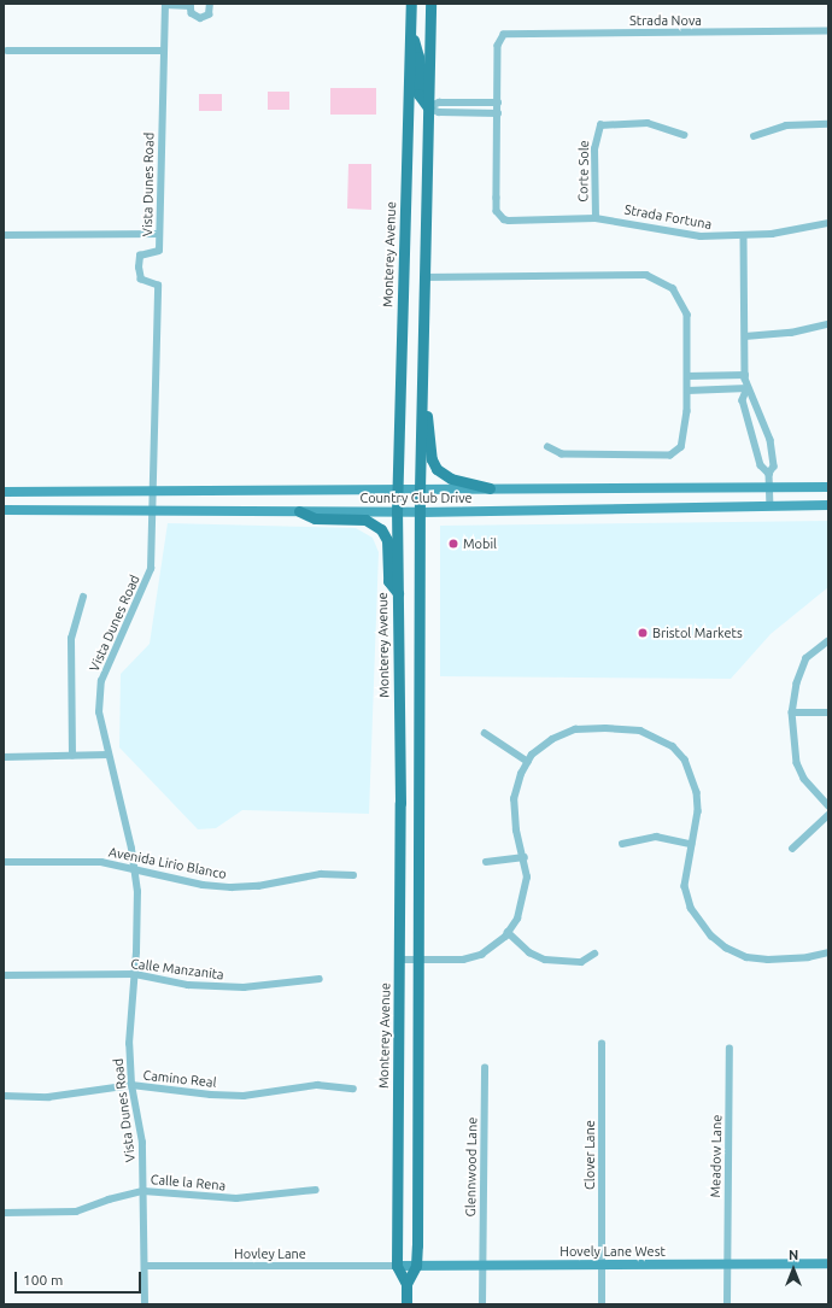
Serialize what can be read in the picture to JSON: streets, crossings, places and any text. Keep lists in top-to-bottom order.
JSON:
{
  "streets": {
    "main road": ["Monterey Avenue", "Country Club Drive", "Hovely Lane West"],
    "street": [
      "Strada Nova",
      "Corte Sole",
      "Vista Dunes Road",
      "Strada Fortuna",
      "Avenida Lirio Blanco",
      "Calle Manzanita",
      "Camino Real",
      "Clover Lane",
      "Meadow Lane",
      "Glennwood Lane",
      "Calle la Rena",
      "Hovley Lane"
    ]
  },
  "crossings": [
    ["Corte Sole", "Strada Fortuna"],
    ["Vista Dunes Road", "Country Club Drive"],
    ["Vista Dunes Road", "Avenida Lirio Blanco"],
    ["Vista Dunes Road", "Calle Manzanita"],
    ["Vista Dunes Road", "Camino Real"],
    ["Vista Dunes Road", "Calle la Rena"],
    ["Vista Dunes Road", "Hovley Lane"],
    ["Monterey Avenue", "Country Club Drive"],
    ["Monterey Avenue", "Hovely Lane West"],
    ["Monterey Avenue", "Hovley Lane"],
    ["Clover Lane", "Hovely Lane West"],
    ["Meadow Lane", "Hovely Lane West"],
    ["Glennwood Lane", "Hovely Lane West"],
    ["Hovely Lane West", "Hovley Lane"]
  ],
  "places": ["Mobil", "Bristol Markets"],
  "scale_bar": "100 m",
  "north": "top"
}
